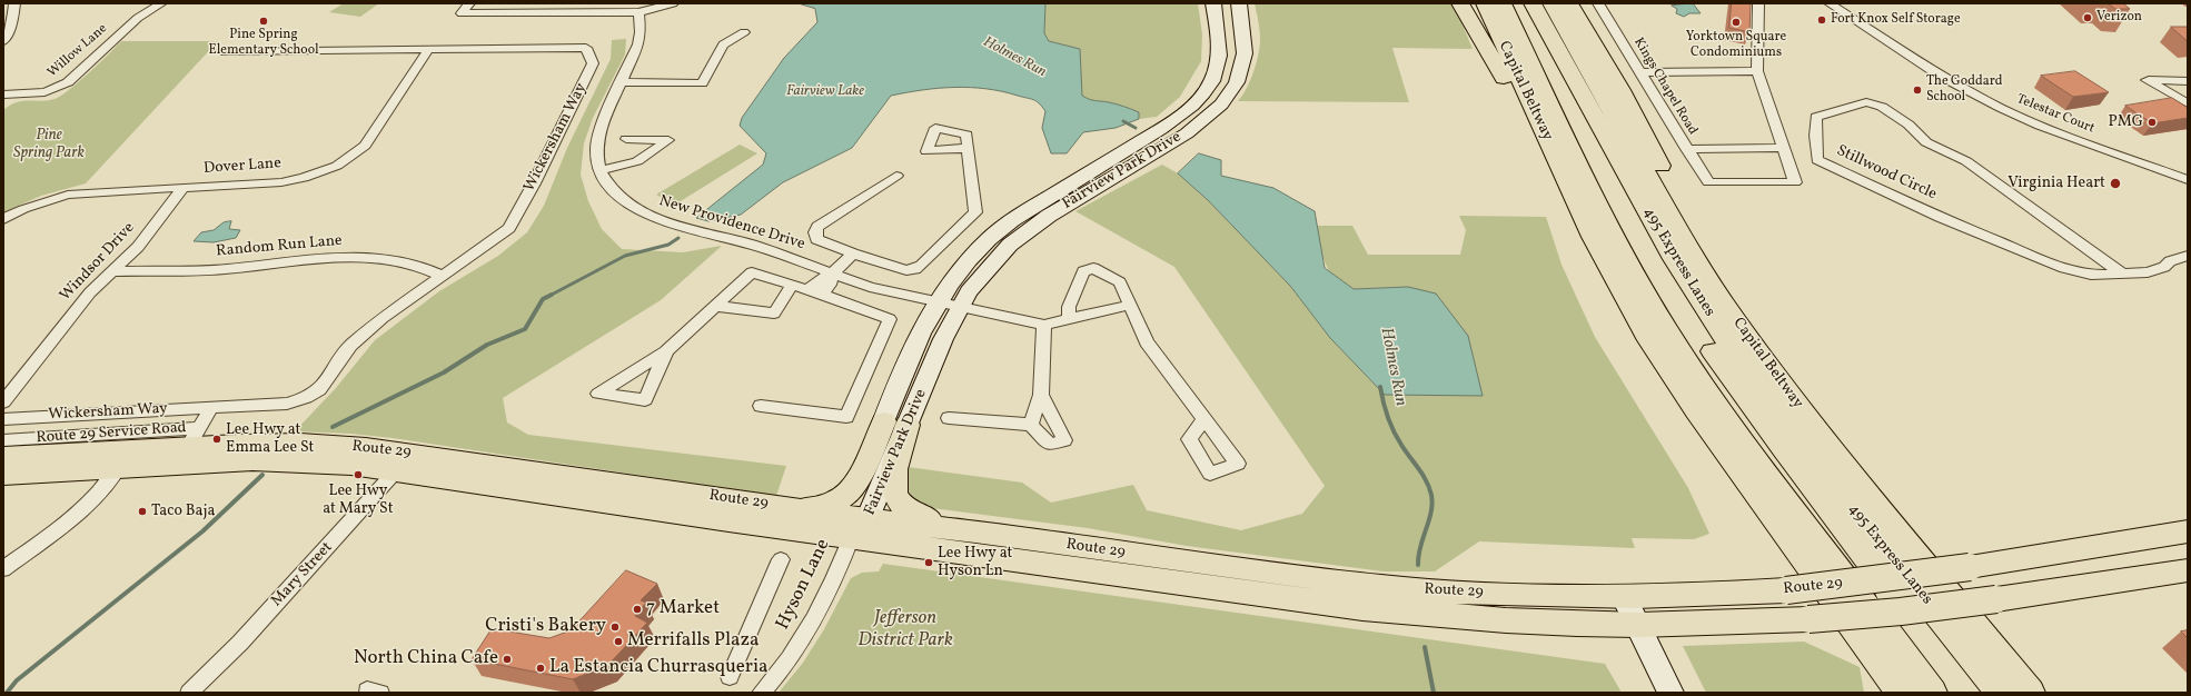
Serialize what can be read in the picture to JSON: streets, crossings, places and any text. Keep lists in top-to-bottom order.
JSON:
{
  "streets": {
    "highway": ["Capital Beltway", "495 Express Lanes"],
    "main road": ["Fairview Park Drive", "Route 29"],
    "street": [
      "Willow Lane",
      "Kings Chapel Road",
      "Telestar Court",
      "Wickersham Way",
      "Dover Lane",
      "Stillwood Circle",
      "New Providence Drive",
      "Random Run Lane",
      "Windsor Drive",
      "Route 29 Service Road",
      "Mary Street",
      "Hyson Lane"
    ]
  },
  "crossings": [
    ["Wickersham Way", "Dover Lane"],
    ["Wickersham Way", "Random Run Lane"],
    ["Dover Lane", "Windsor Drive"],
    ["Fairview Park Drive", "New Providence Drive"],
    ["Fairview Park Drive", "Route 29"],
    ["Fairview Park Drive", "Hyson Lane"],
    ["Random Run Lane", "Windsor Drive"],
    ["Route 29 Service Road", "Route 29"],
    ["Route 29", "Mary Street"],
    ["Route 29", "Hyson Lane"]
  ],
  "water": ["Holmes Run", "Fairview Lake"],
  "parks": ["Pine Spring Park", "Jefferson District Park"],
  "places": [
    "Verizon",
    "Fort Knox Self Storage",
    "Pine Spring Elementary School",
    "Yorktown Square Condominiums",
    "The Goddard School",
    "PMG",
    "Virginia Heart",
    "Lee Hwy at Emma Lee St",
    "Lee Hwy at Mary St",
    "Taco Baja",
    "Lee Hwy at Hyson Ln",
    "7 Market",
    "Cristi's Bakery",
    "Merrifalls Plaza",
    "North China Cafe",
    "La Estancia Churrasqueria"
  ]
}
